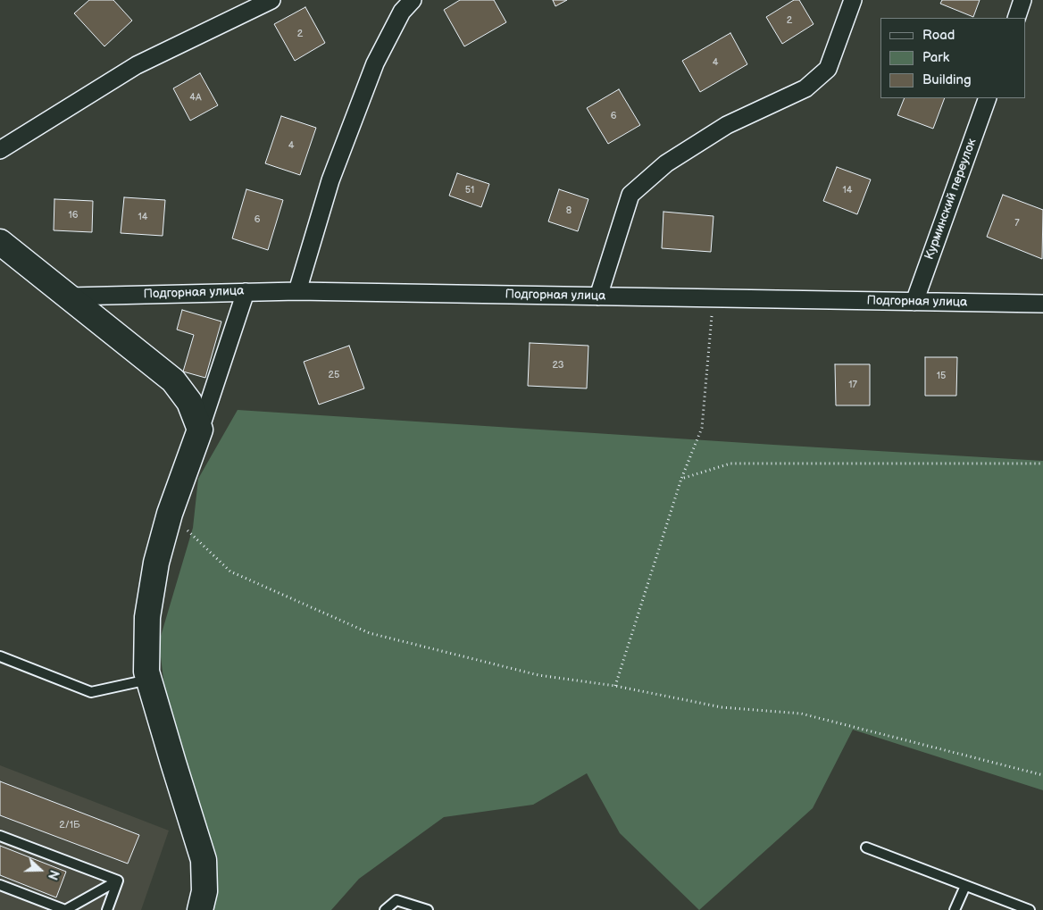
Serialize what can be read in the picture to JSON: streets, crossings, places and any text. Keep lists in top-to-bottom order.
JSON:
{
  "streets": {
    "street": ["Курминский переулок", "Подгорная улица"]
  },
  "crossings": [
    ["Курминский переулок", "Подгорная улица"]
  ],
  "house_numbers": [
    "2",
    "2",
    "4",
    "4А",
    "6",
    "4",
    "51",
    "14",
    "8",
    "16",
    "14",
    "6",
    "7",
    "23",
    "25",
    "15",
    "17",
    "2/1Б"
  ],
  "legend": ["Road", "Park", "Building"],
  "north": "right"
}
